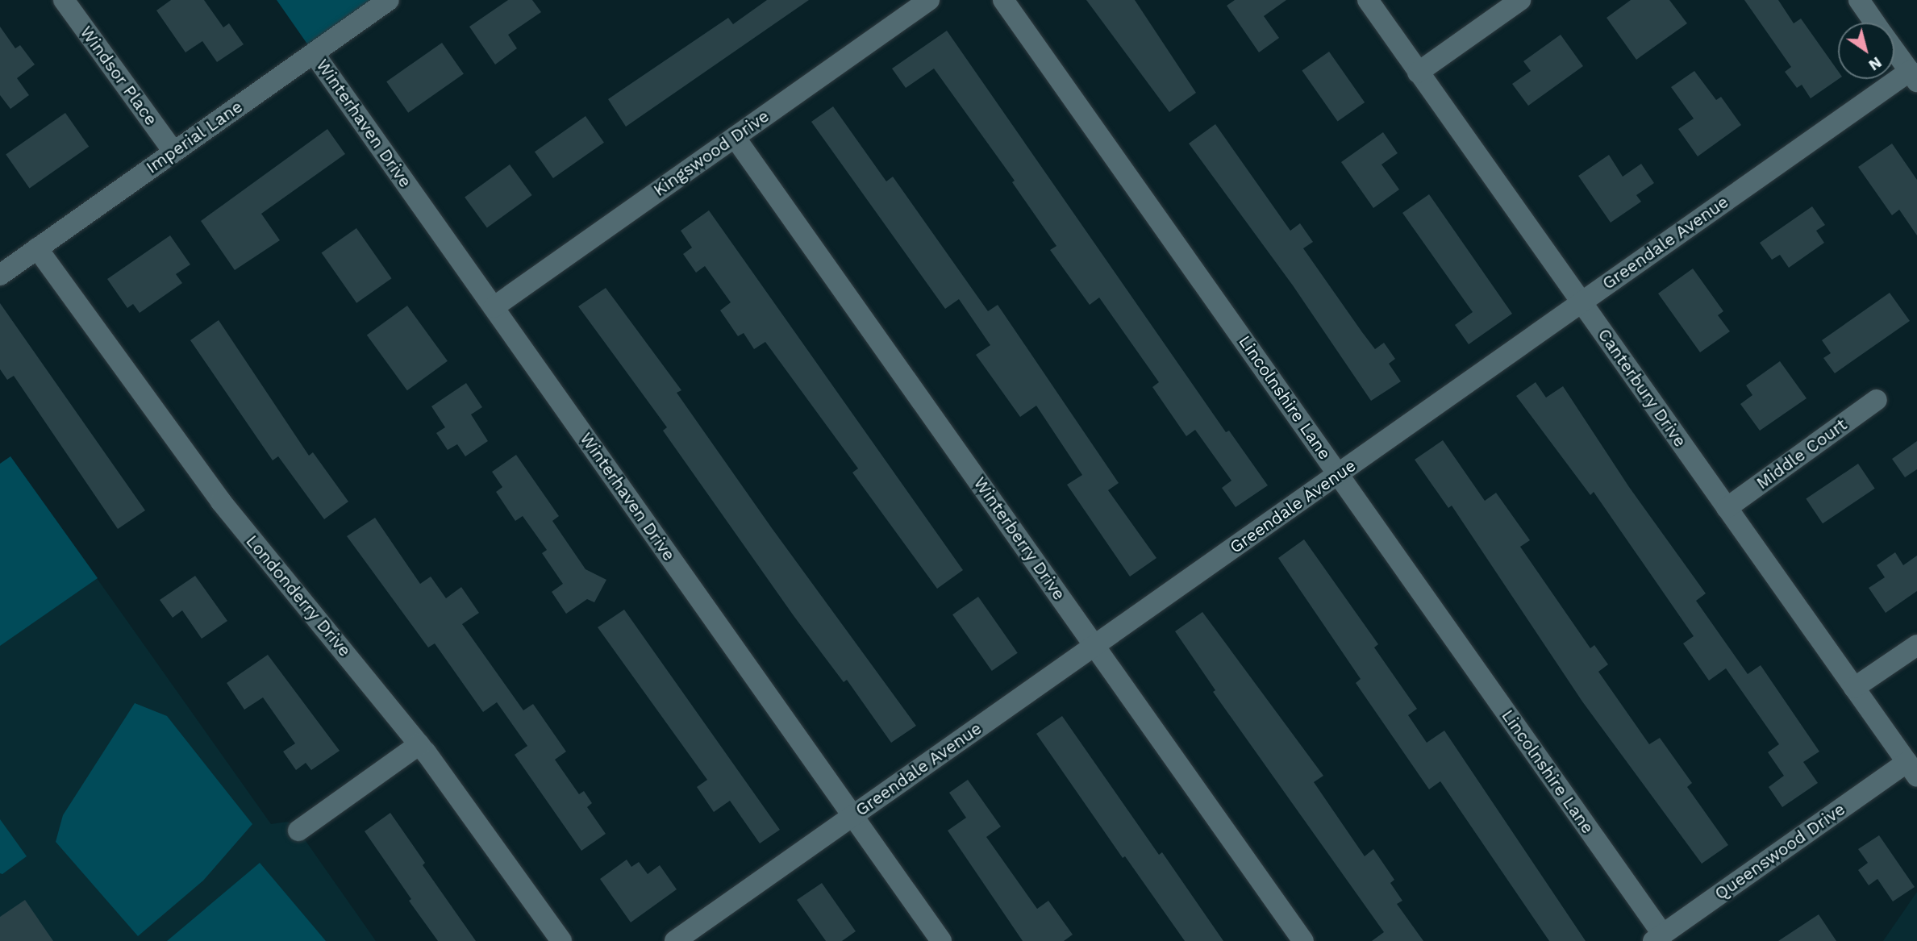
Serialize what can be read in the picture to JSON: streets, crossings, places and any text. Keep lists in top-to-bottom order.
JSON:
{
  "streets": {
    "street": [
      "Windsor Place",
      "Winterhaven Drive",
      "Imperial Lane",
      "Kingswood Drive",
      "Greendale Avenue",
      "Canterbury Drive",
      "Lincolnshire Lane",
      "Middle Court",
      "Winterberry Drive",
      "Londonderry Drive",
      "Queenswood Drive"
    ]
  },
  "crossings": [
    ["Windsor Place", "Imperial Lane"],
    ["Winterhaven Drive", "Imperial Lane"],
    ["Winterhaven Drive", "Kingswood Drive"],
    ["Winterhaven Drive", "Greendale Avenue"],
    ["Imperial Lane", "Londonderry Drive"],
    ["Kingswood Drive", "Winterberry Drive"],
    ["Greendale Avenue", "Canterbury Drive"],
    ["Greendale Avenue", "Lincolnshire Lane"],
    ["Greendale Avenue", "Winterberry Drive"],
    ["Canterbury Drive", "Middle Court"],
    ["Canterbury Drive", "Queenswood Drive"],
    ["Lincolnshire Lane", "Queenswood Drive"]
  ],
  "north": "bottom right"
}
